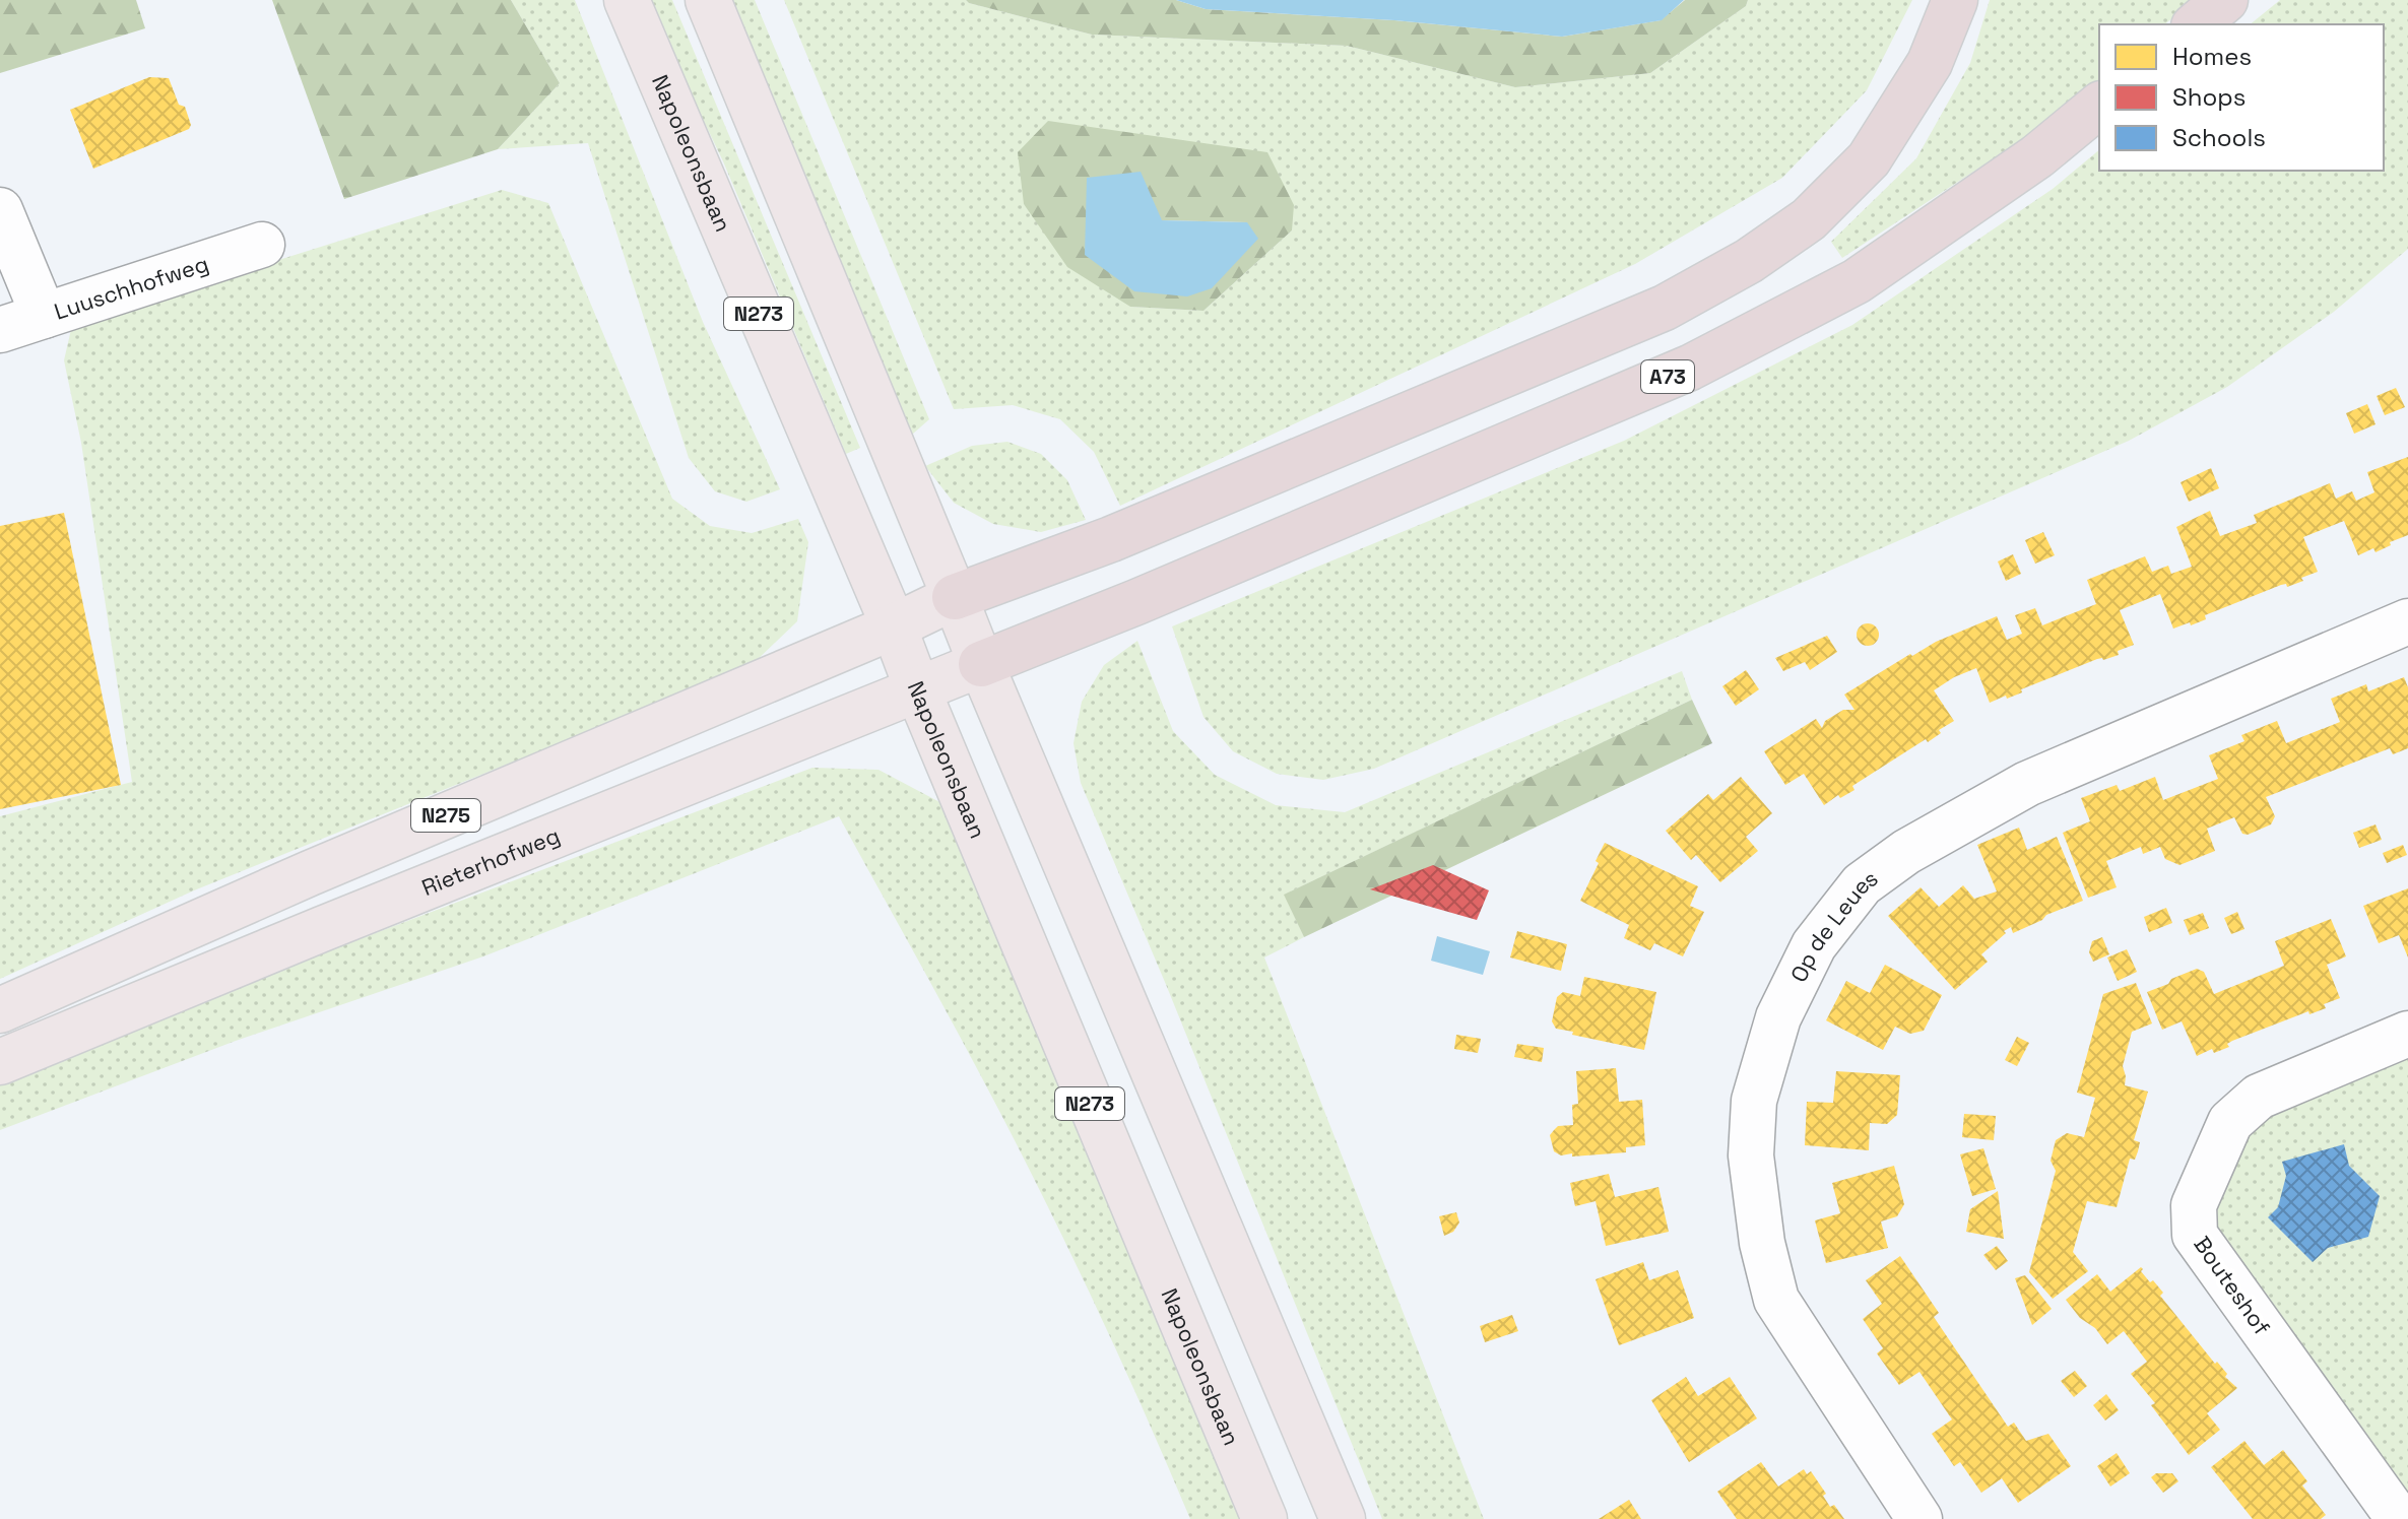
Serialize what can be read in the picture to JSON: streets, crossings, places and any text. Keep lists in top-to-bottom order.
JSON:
{
  "streets": {
    "highway": ["A73"],
    "main road": [
      "Napoleonsbaan",
      "N273",
      "N275",
      "Rieterhofweg"
    ],
    "street": ["Luuschhofweg", "Op de Leues", "Bouteshof"]
  },
  "crossings": [
    ["Napoleonsbaan", "N275"],
    ["Napoleonsbaan", "Rieterhofweg"],
    ["N273", "A73"],
    ["N273", "N275"],
    ["N273", "Rieterhofweg"],
    ["A73", "Rieterhofweg"]
  ],
  "legend": ["Homes", "Shops", "Schools"]
}
